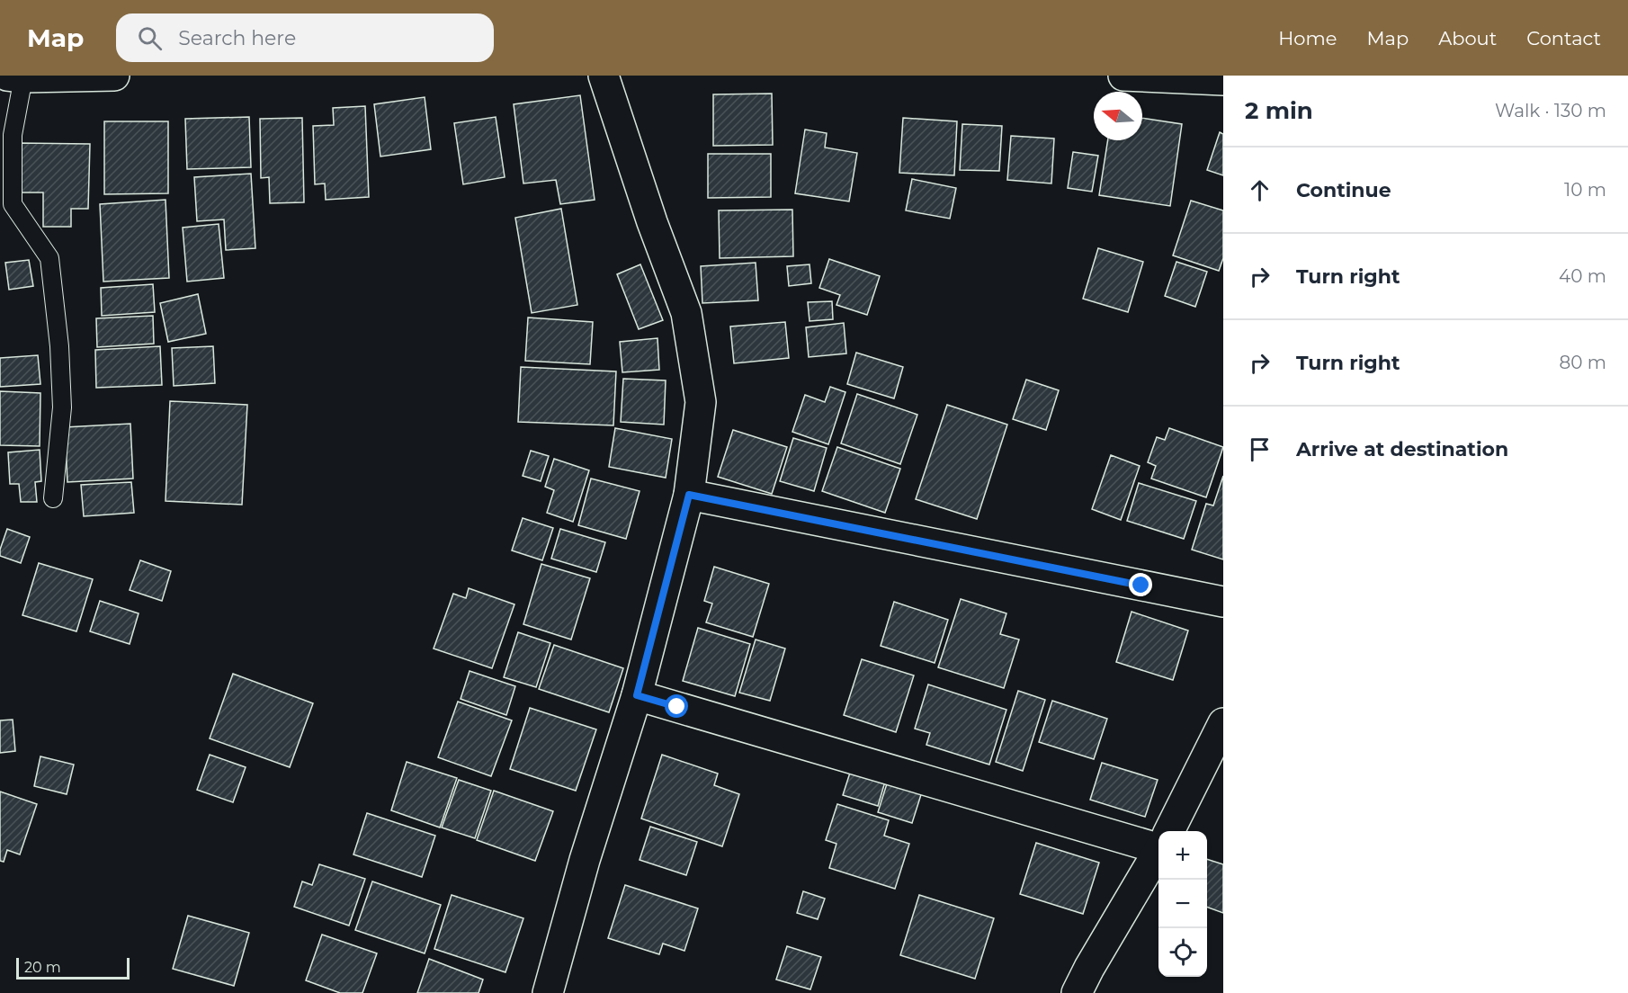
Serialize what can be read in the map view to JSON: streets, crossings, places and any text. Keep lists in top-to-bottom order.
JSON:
{
  "scale_bar": "20 m",
  "north": "left",
  "page": {
    "header": "Map",
    "search": "Search here",
    "nav": [
      "Home",
      "Map",
      "About",
      "Contact"
    ],
    "heading": ["2 min", "Walk · 130 m"],
    "list": [
      ["Continue", "10 m"],
      ["Turn right", "40 m"],
      ["Turn right", "80 m"],
      "Arrive at destination"
    ],
    "map_buttons": ["+", "−"],
    "scale": "20 m"
  }
}
